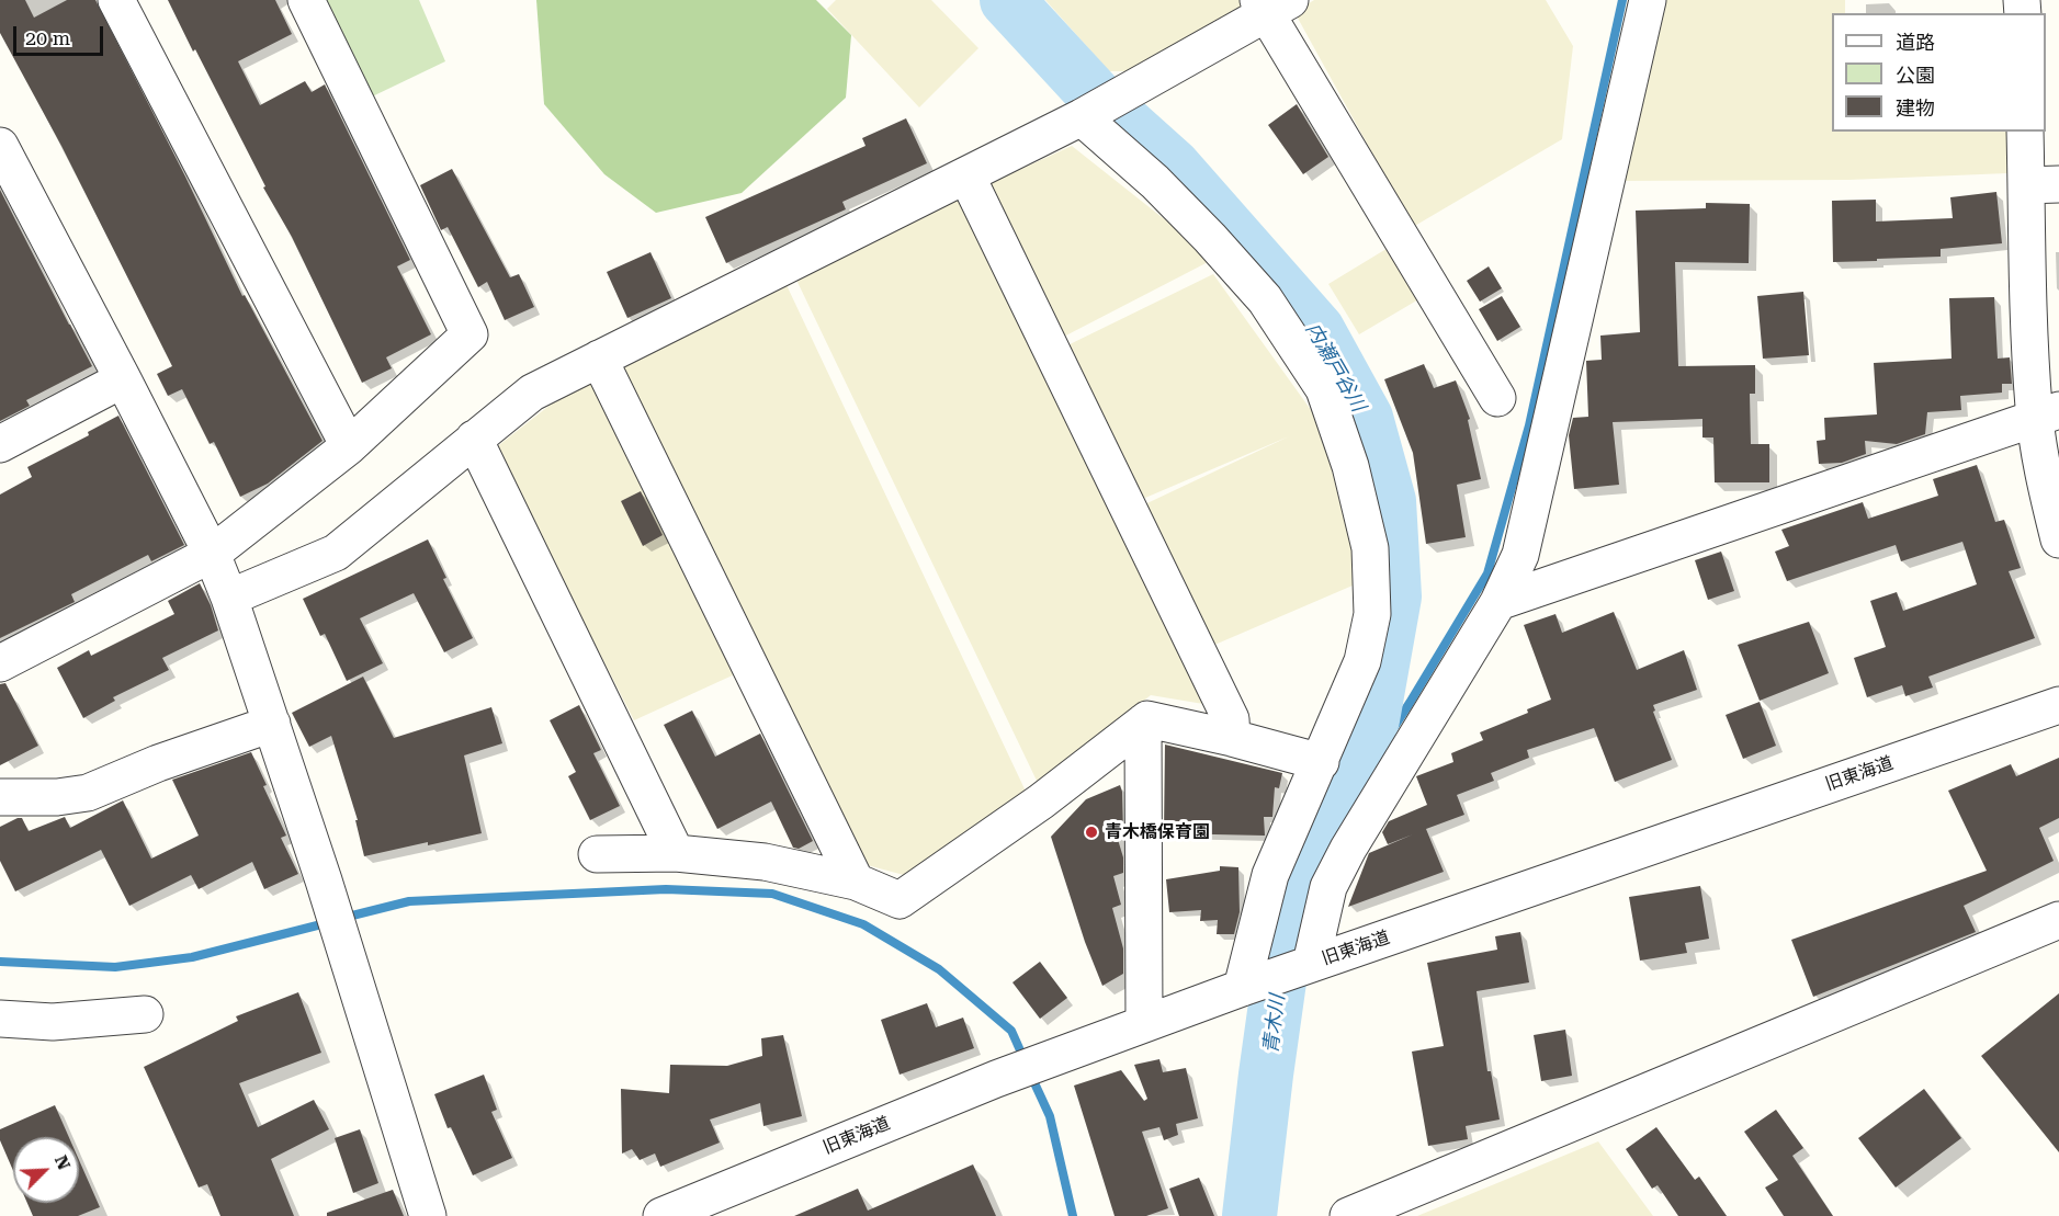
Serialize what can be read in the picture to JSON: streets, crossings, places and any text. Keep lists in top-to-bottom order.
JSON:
{
  "streets": {
    "street": ["旧東海道"]
  },
  "water": ["内瀬戸谷川", "青木川"],
  "places": ["青木橋保育園"],
  "legend": ["道路", "公園", "建物"],
  "scale_bar": "20 m",
  "north": "top right"
}
